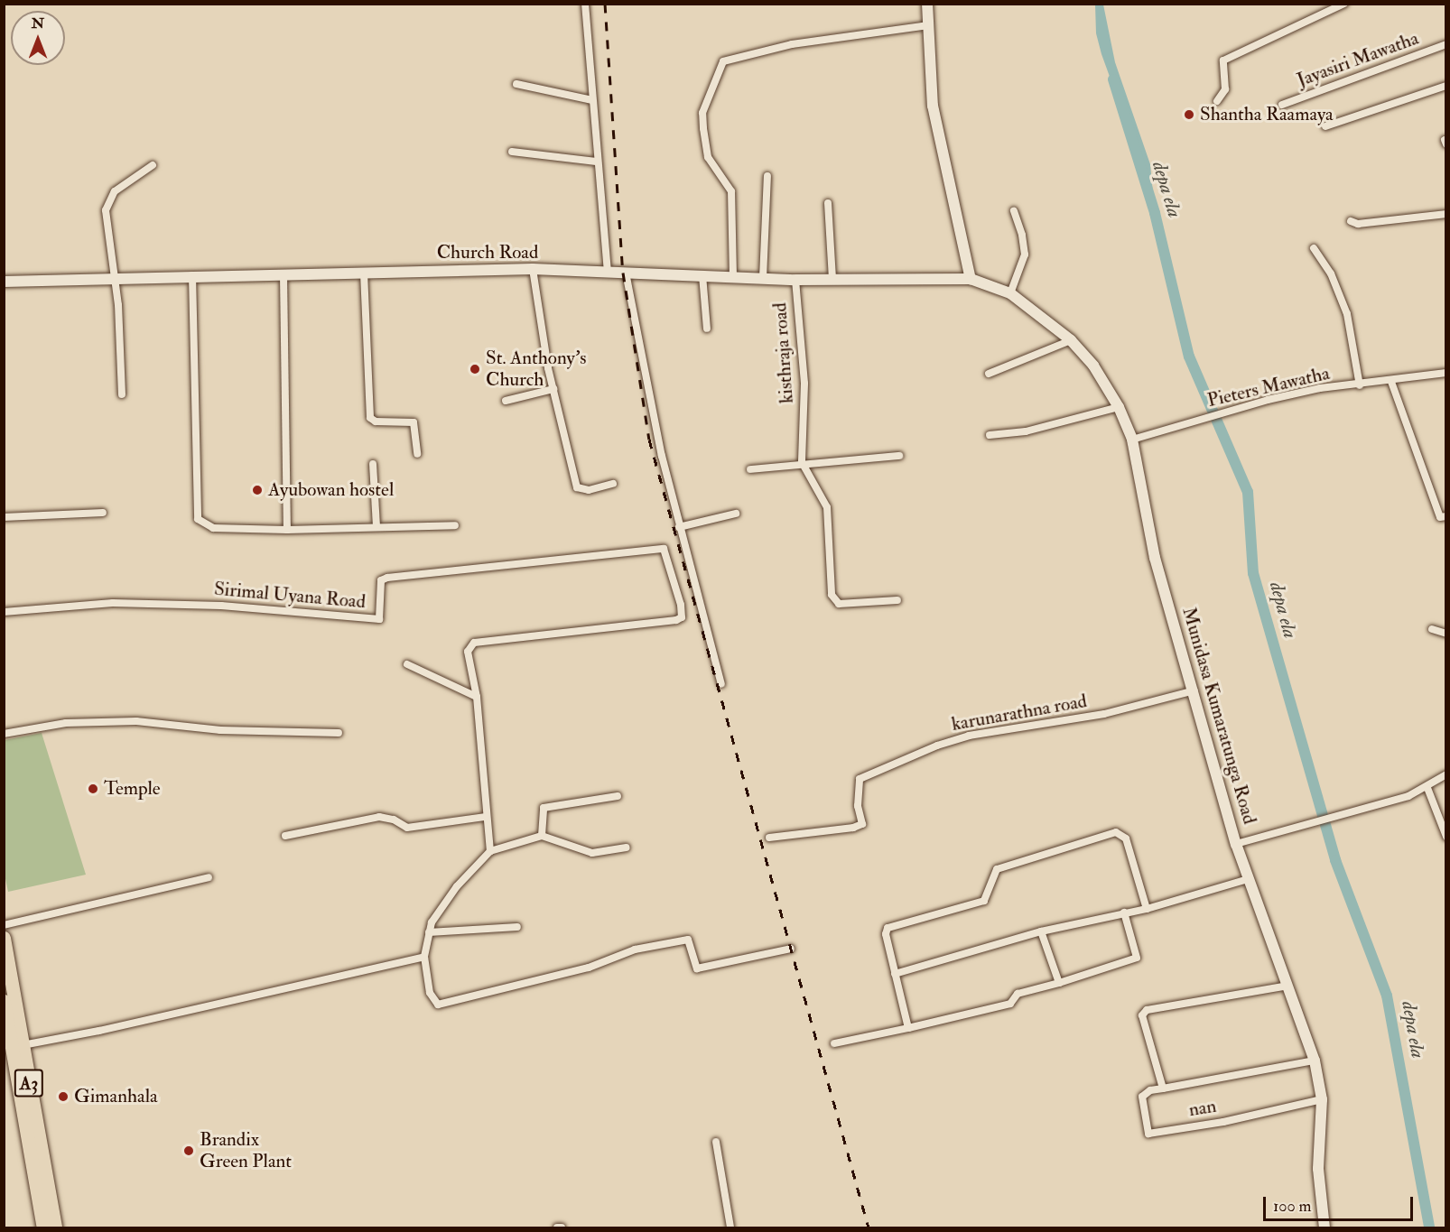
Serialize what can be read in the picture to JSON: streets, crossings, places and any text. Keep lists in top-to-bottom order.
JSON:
{
  "streets": {
    "highway": ["A3"],
    "street": [
      "Jayasiri Mawatha",
      "Church Road",
      "kisthraja road",
      "Pieters Mawatha",
      "Sirimal Uyana Road",
      "karunarathna road",
      "Munidasa Kumaratunga Road",
      "nan"
    ]
  },
  "crossings": [
    ["Church Road", "kisthraja road"],
    ["Church Road", "Munidasa Kumaratunga Road"],
    ["Pieters Mawatha", "Munidasa Kumaratunga Road"],
    ["karunarathna road", "Munidasa Kumaratunga Road"],
    ["Munidasa Kumaratunga Road", "nan"]
  ],
  "water": ["depa ela"],
  "places": [
    "Shantha Raamaya",
    "St. Anthony's Church",
    "Ayubowan hostel",
    "Temple",
    "Gimanhala",
    "Brandix Green Plant"
  ],
  "scale_bar": "100 m",
  "north": "top"
}
